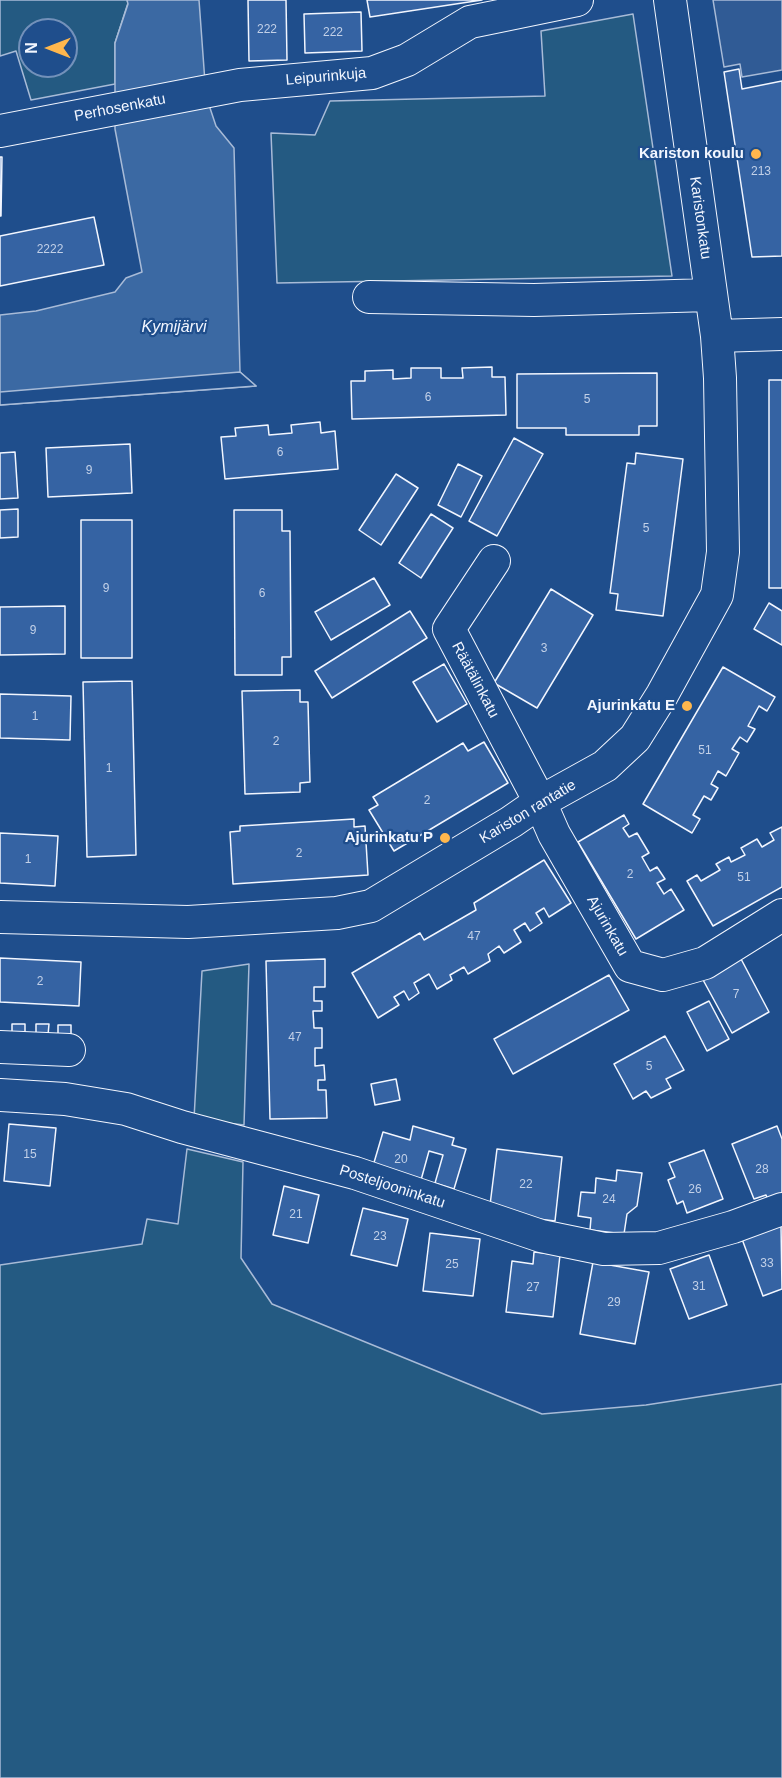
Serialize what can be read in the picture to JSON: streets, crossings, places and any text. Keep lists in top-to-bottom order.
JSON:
{
  "streets": {
    "street": [
      "Leipurinkuja",
      "Perhosenkatu",
      "Karistonkatu",
      "Räätälinkatu",
      "Kariston rantatie",
      "Ajurinkatu",
      "Posteljooninkatu"
    ]
  },
  "crossings": [
    ["Leipurinkuja", "Perhosenkatu"],
    ["Karistonkatu", "Kariston rantatie"],
    ["Räätälinkatu", "Kariston rantatie"],
    ["Räätälinkatu", "Ajurinkatu"],
    ["Kariston rantatie", "Ajurinkatu"]
  ],
  "water": ["Kymijärvi"],
  "places": ["Kariston koulu", "Ajurinkatu E", "Ajurinkatu P"],
  "house_numbers": [
    "222",
    "222",
    "213",
    "2222",
    "6",
    "5",
    "6",
    "9",
    "5",
    "9",
    "6",
    "9",
    "3",
    "1",
    "2",
    "51",
    "1",
    "2",
    "2",
    "1",
    "2",
    "51",
    "47",
    "2",
    "7",
    "47",
    "5",
    "15",
    "20",
    "28",
    "22",
    "26",
    "24",
    "21",
    "23",
    "33",
    "25",
    "31",
    "27",
    "29"
  ],
  "north": "left"
}
